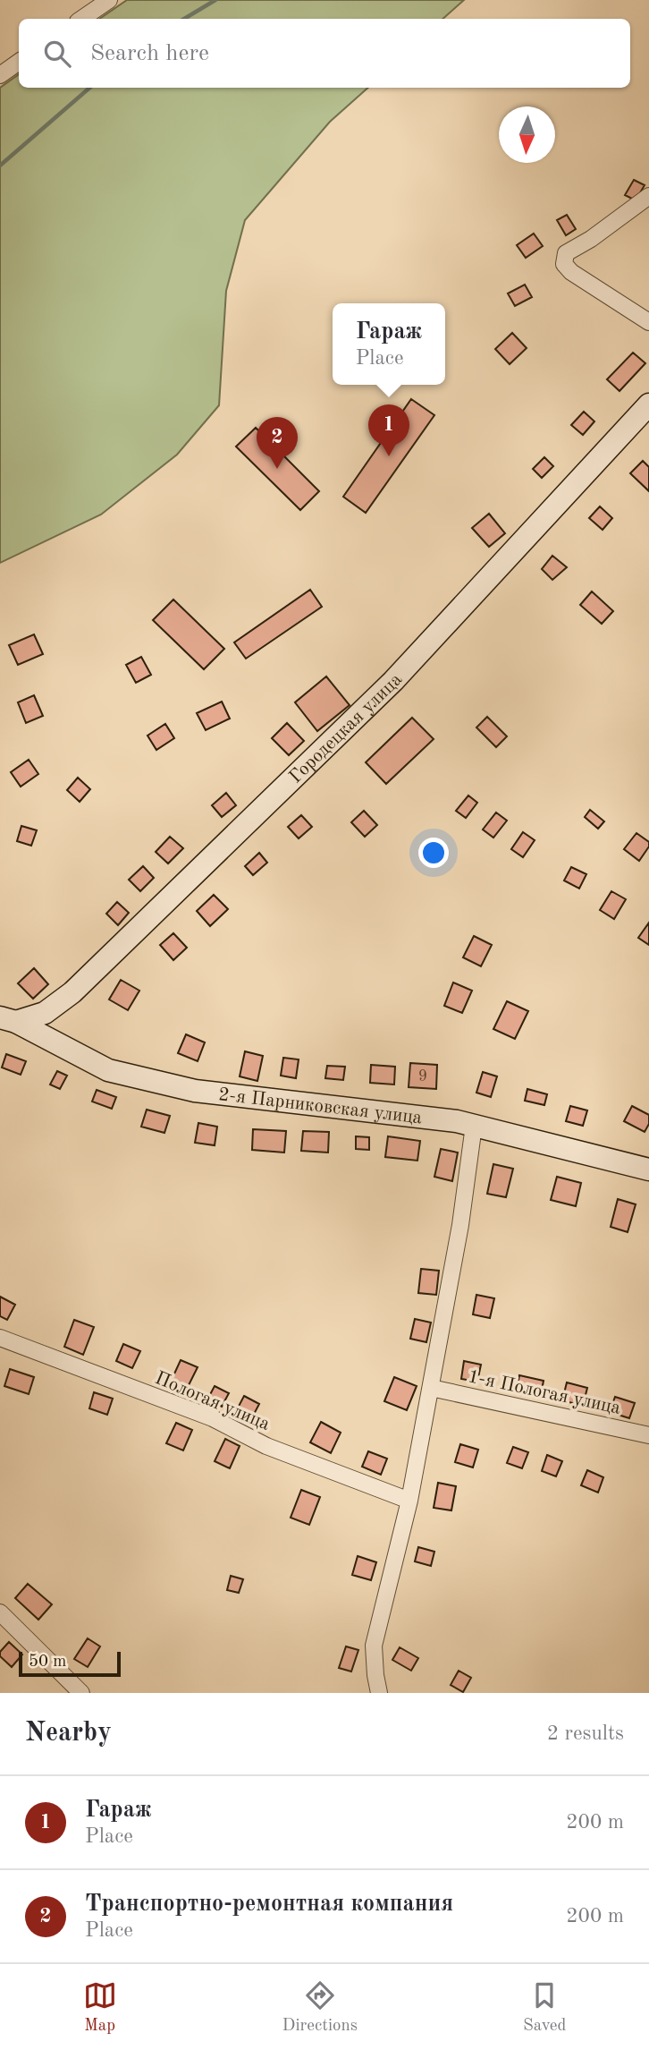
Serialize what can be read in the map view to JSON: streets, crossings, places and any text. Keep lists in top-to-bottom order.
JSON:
{
  "streets": {
    "street": [
      "Городецкая улица",
      "2-я Парниковская улица",
      "1-я Пологая улица",
      "Пологая улица"
    ]
  },
  "crossings": [
    ["Городецкая улица", "2-я Парниковская улица"]
  ],
  "house_numbers": ["9"],
  "scale_bar": "50 m",
  "north": "bottom",
  "page": {
    "search": "Search here",
    "popup": ["Гараж", "Place"],
    "pins": ["1", "2"],
    "scale": "50 m",
    "heading": ["Nearby", "2 results"],
    "list": [
      {
        "mark": "1",
        "name": "Гараж",
        "note": "Place",
        "value": "200 m"
      },
      {
        "mark": "2",
        "name": "Транспортно-ремонтная компания",
        "note": "Place",
        "value": "200 m"
      }
    ],
    "nav": ["Map", "Directions", "Saved"]
  }
}
